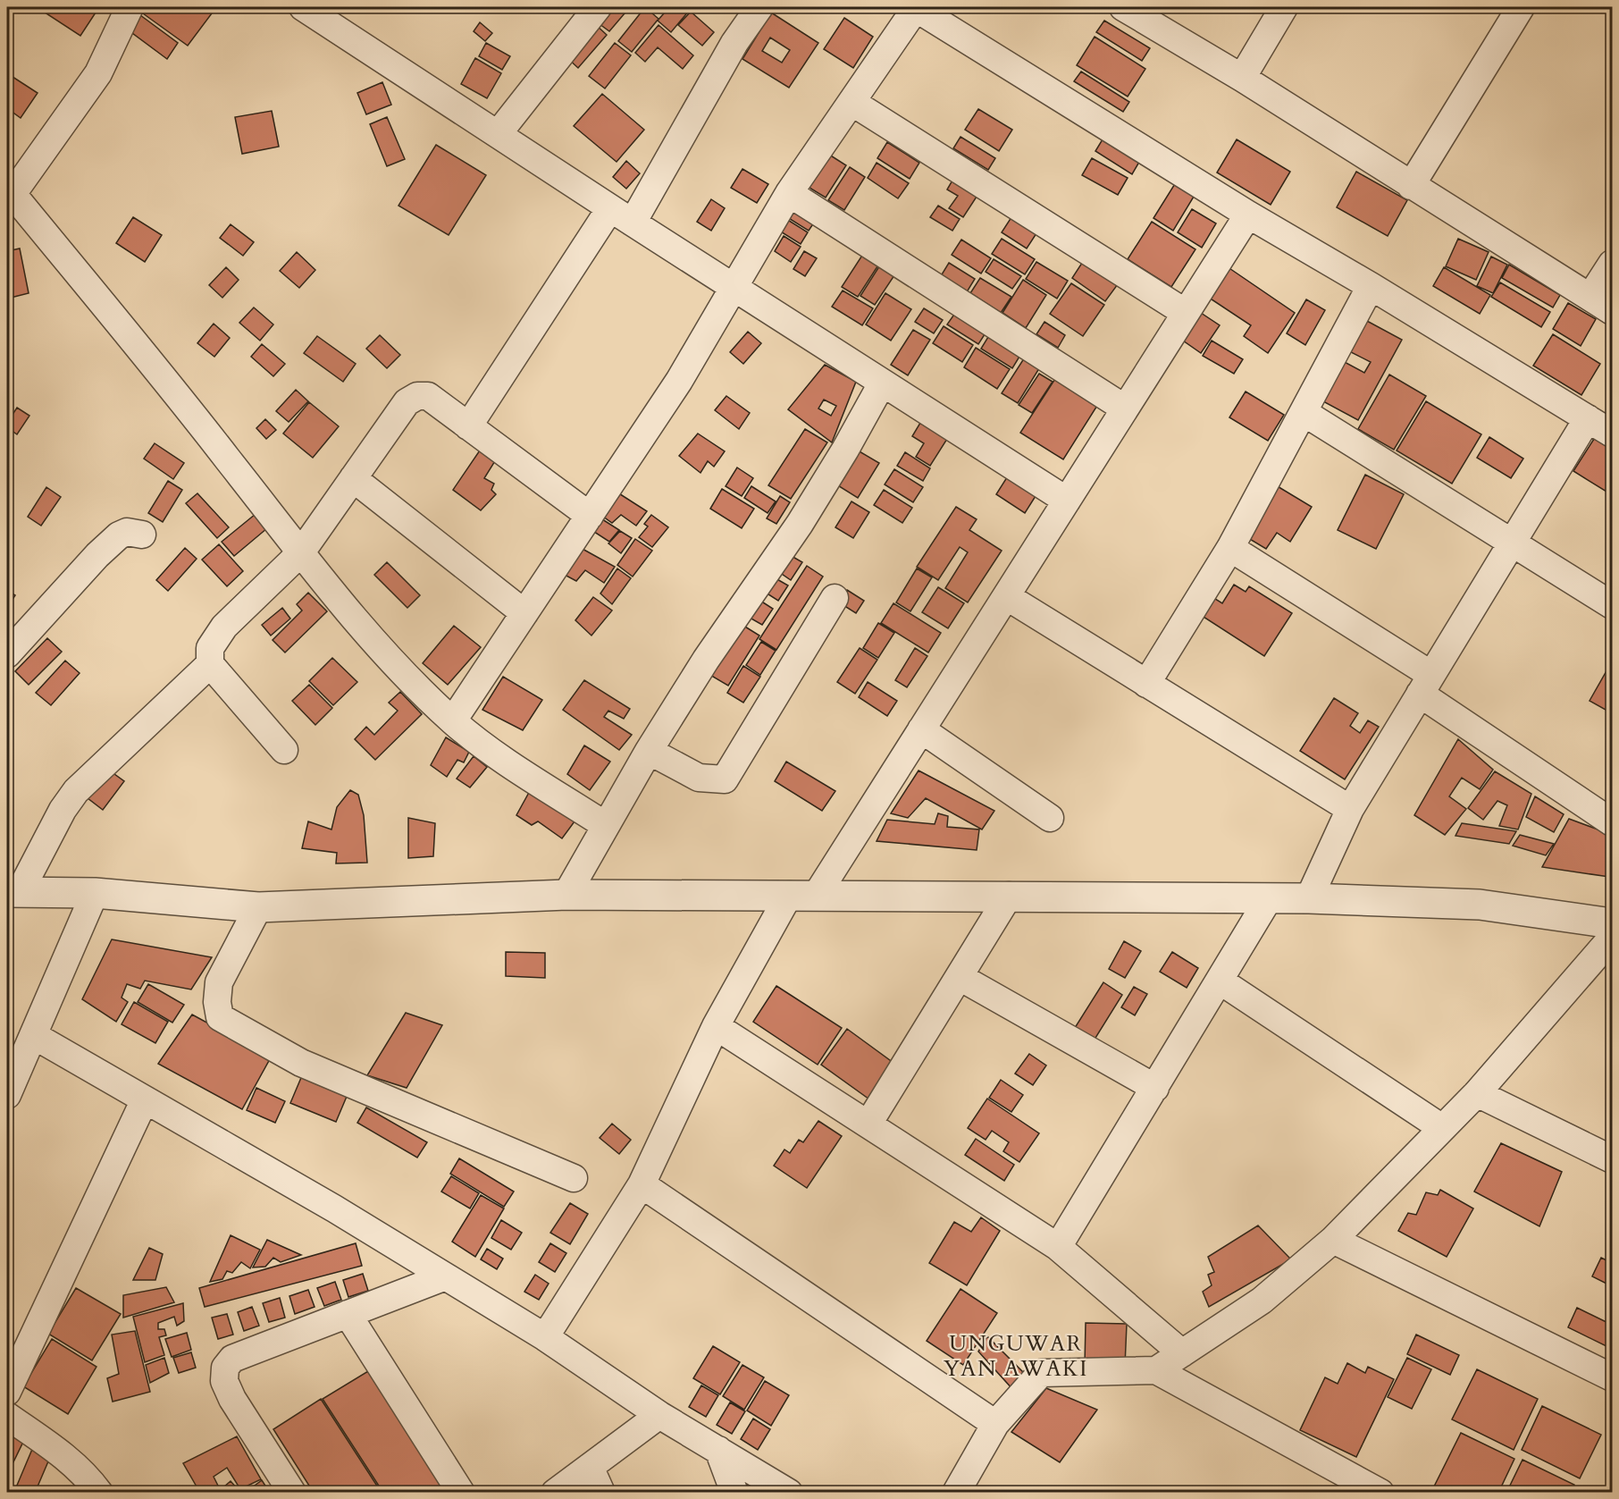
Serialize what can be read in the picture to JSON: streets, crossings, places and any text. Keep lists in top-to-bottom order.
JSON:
{
  "districts": ["UNGUWAR YAN AWAKI"]
}
